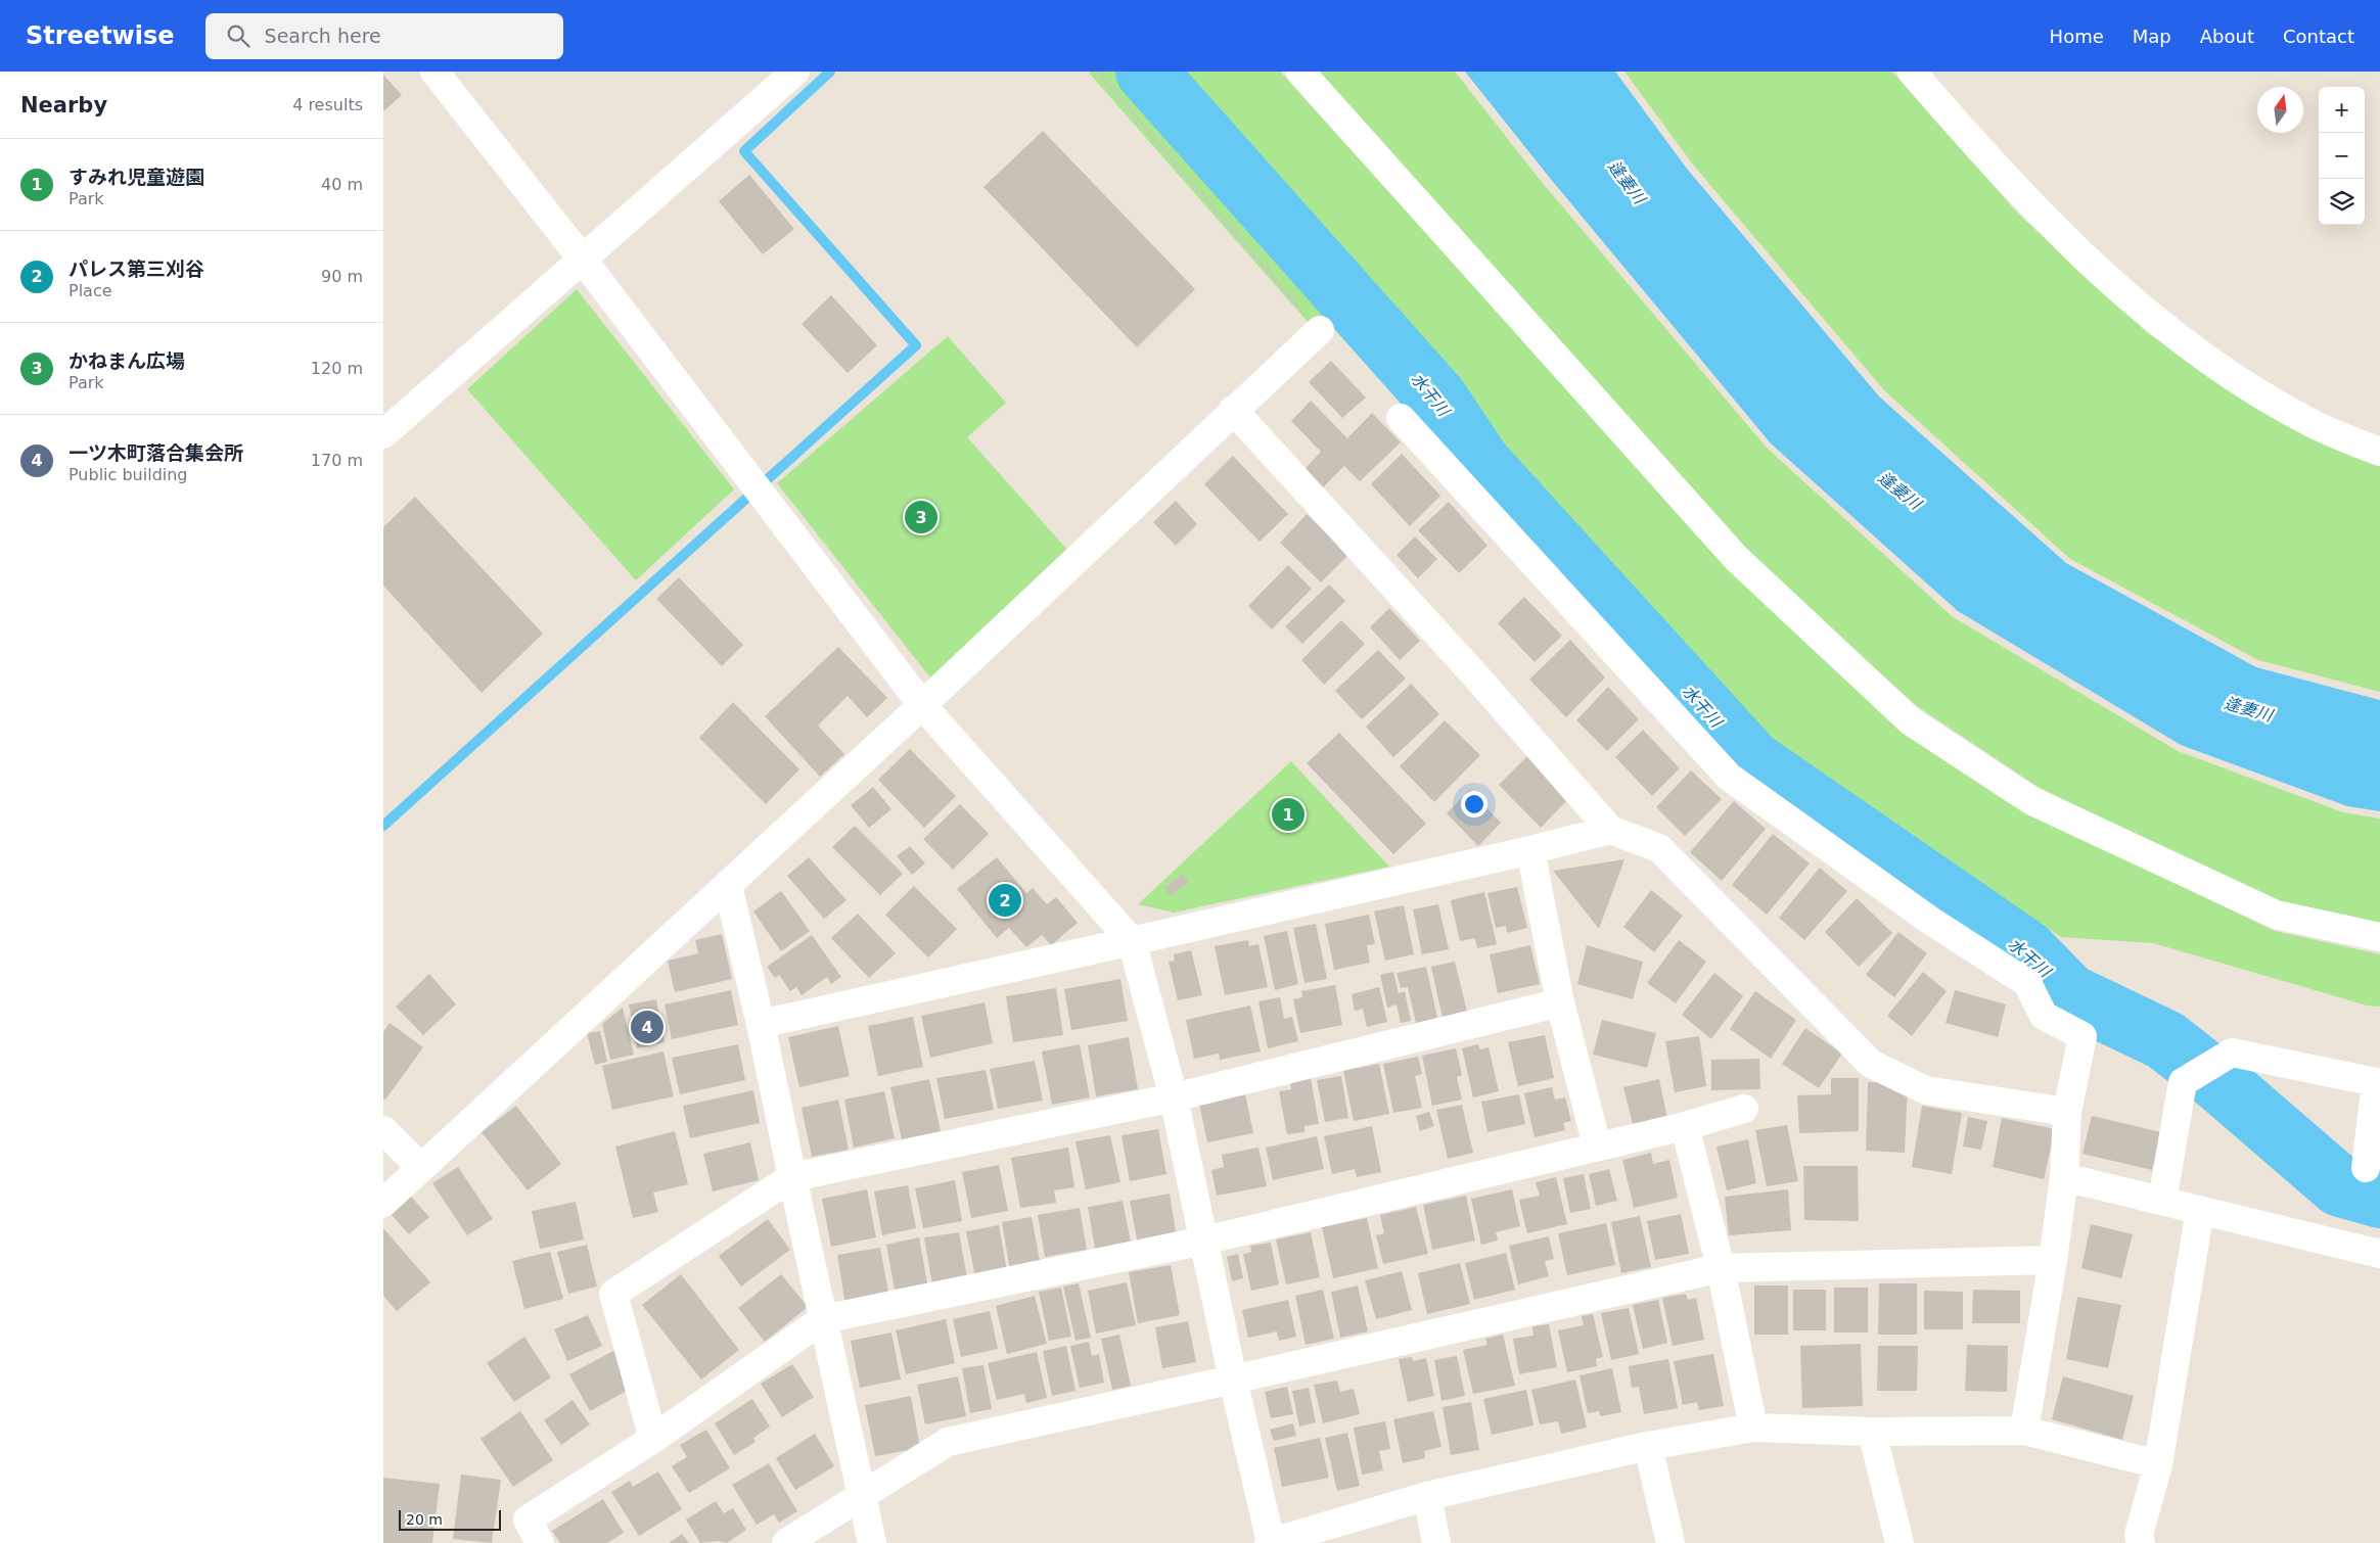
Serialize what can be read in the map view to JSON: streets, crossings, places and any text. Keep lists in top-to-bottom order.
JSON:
{
  "water": ["逢妻川", "水干川"],
  "scale_bar": "20 m",
  "north": "top",
  "page": {
    "header": "Streetwise",
    "search": "Search here",
    "nav": [
      "Home",
      "Map",
      "About",
      "Contact"
    ],
    "heading": ["Nearby", "4 results"],
    "map_buttons": ["+", "−"],
    "list": [
      {
        "mark": "1",
        "name": "すみれ児童遊園",
        "note": "Park",
        "value": "40 m"
      },
      {
        "mark": "2",
        "name": "パレス第三刈谷",
        "note": "Place",
        "value": "90 m"
      },
      {
        "mark": "3",
        "name": "かねまん広場",
        "note": "Park",
        "value": "120 m"
      },
      {
        "mark": "4",
        "name": "一ツ木町落合集会所",
        "note": "Public building",
        "value": "170 m"
      }
    ],
    "pins": [
      "3",
      "1",
      "2",
      "4"
    ],
    "scale": "20 m"
  }
}
